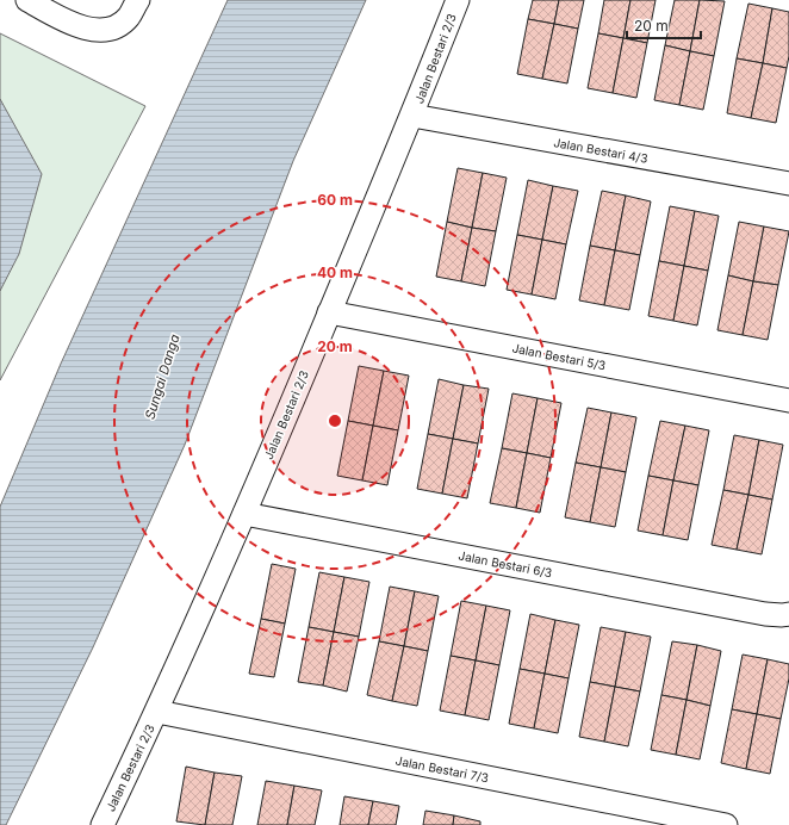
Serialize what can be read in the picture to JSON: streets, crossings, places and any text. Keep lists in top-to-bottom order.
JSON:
{
  "streets": {
    "street": [
      "Jalan Bestari 2/3",
      "Jalan Bestari 4/3",
      "Jalan Bestari 5/3",
      "Jalan Bestari 6/3",
      "Jalan Bestari 7/3"
    ]
  },
  "crossings": [
    ["Jalan Bestari 2/3", "Jalan Bestari 4/3"],
    ["Jalan Bestari 2/3", "Jalan Bestari 5/3"],
    ["Jalan Bestari 2/3", "Jalan Bestari 6/3"],
    ["Jalan Bestari 2/3", "Jalan Bestari 7/3"]
  ],
  "water": ["Sungai Danga"],
  "scale_bar": "20 m",
  "rings": ["60 m", "40 m", "20 m"]
}
